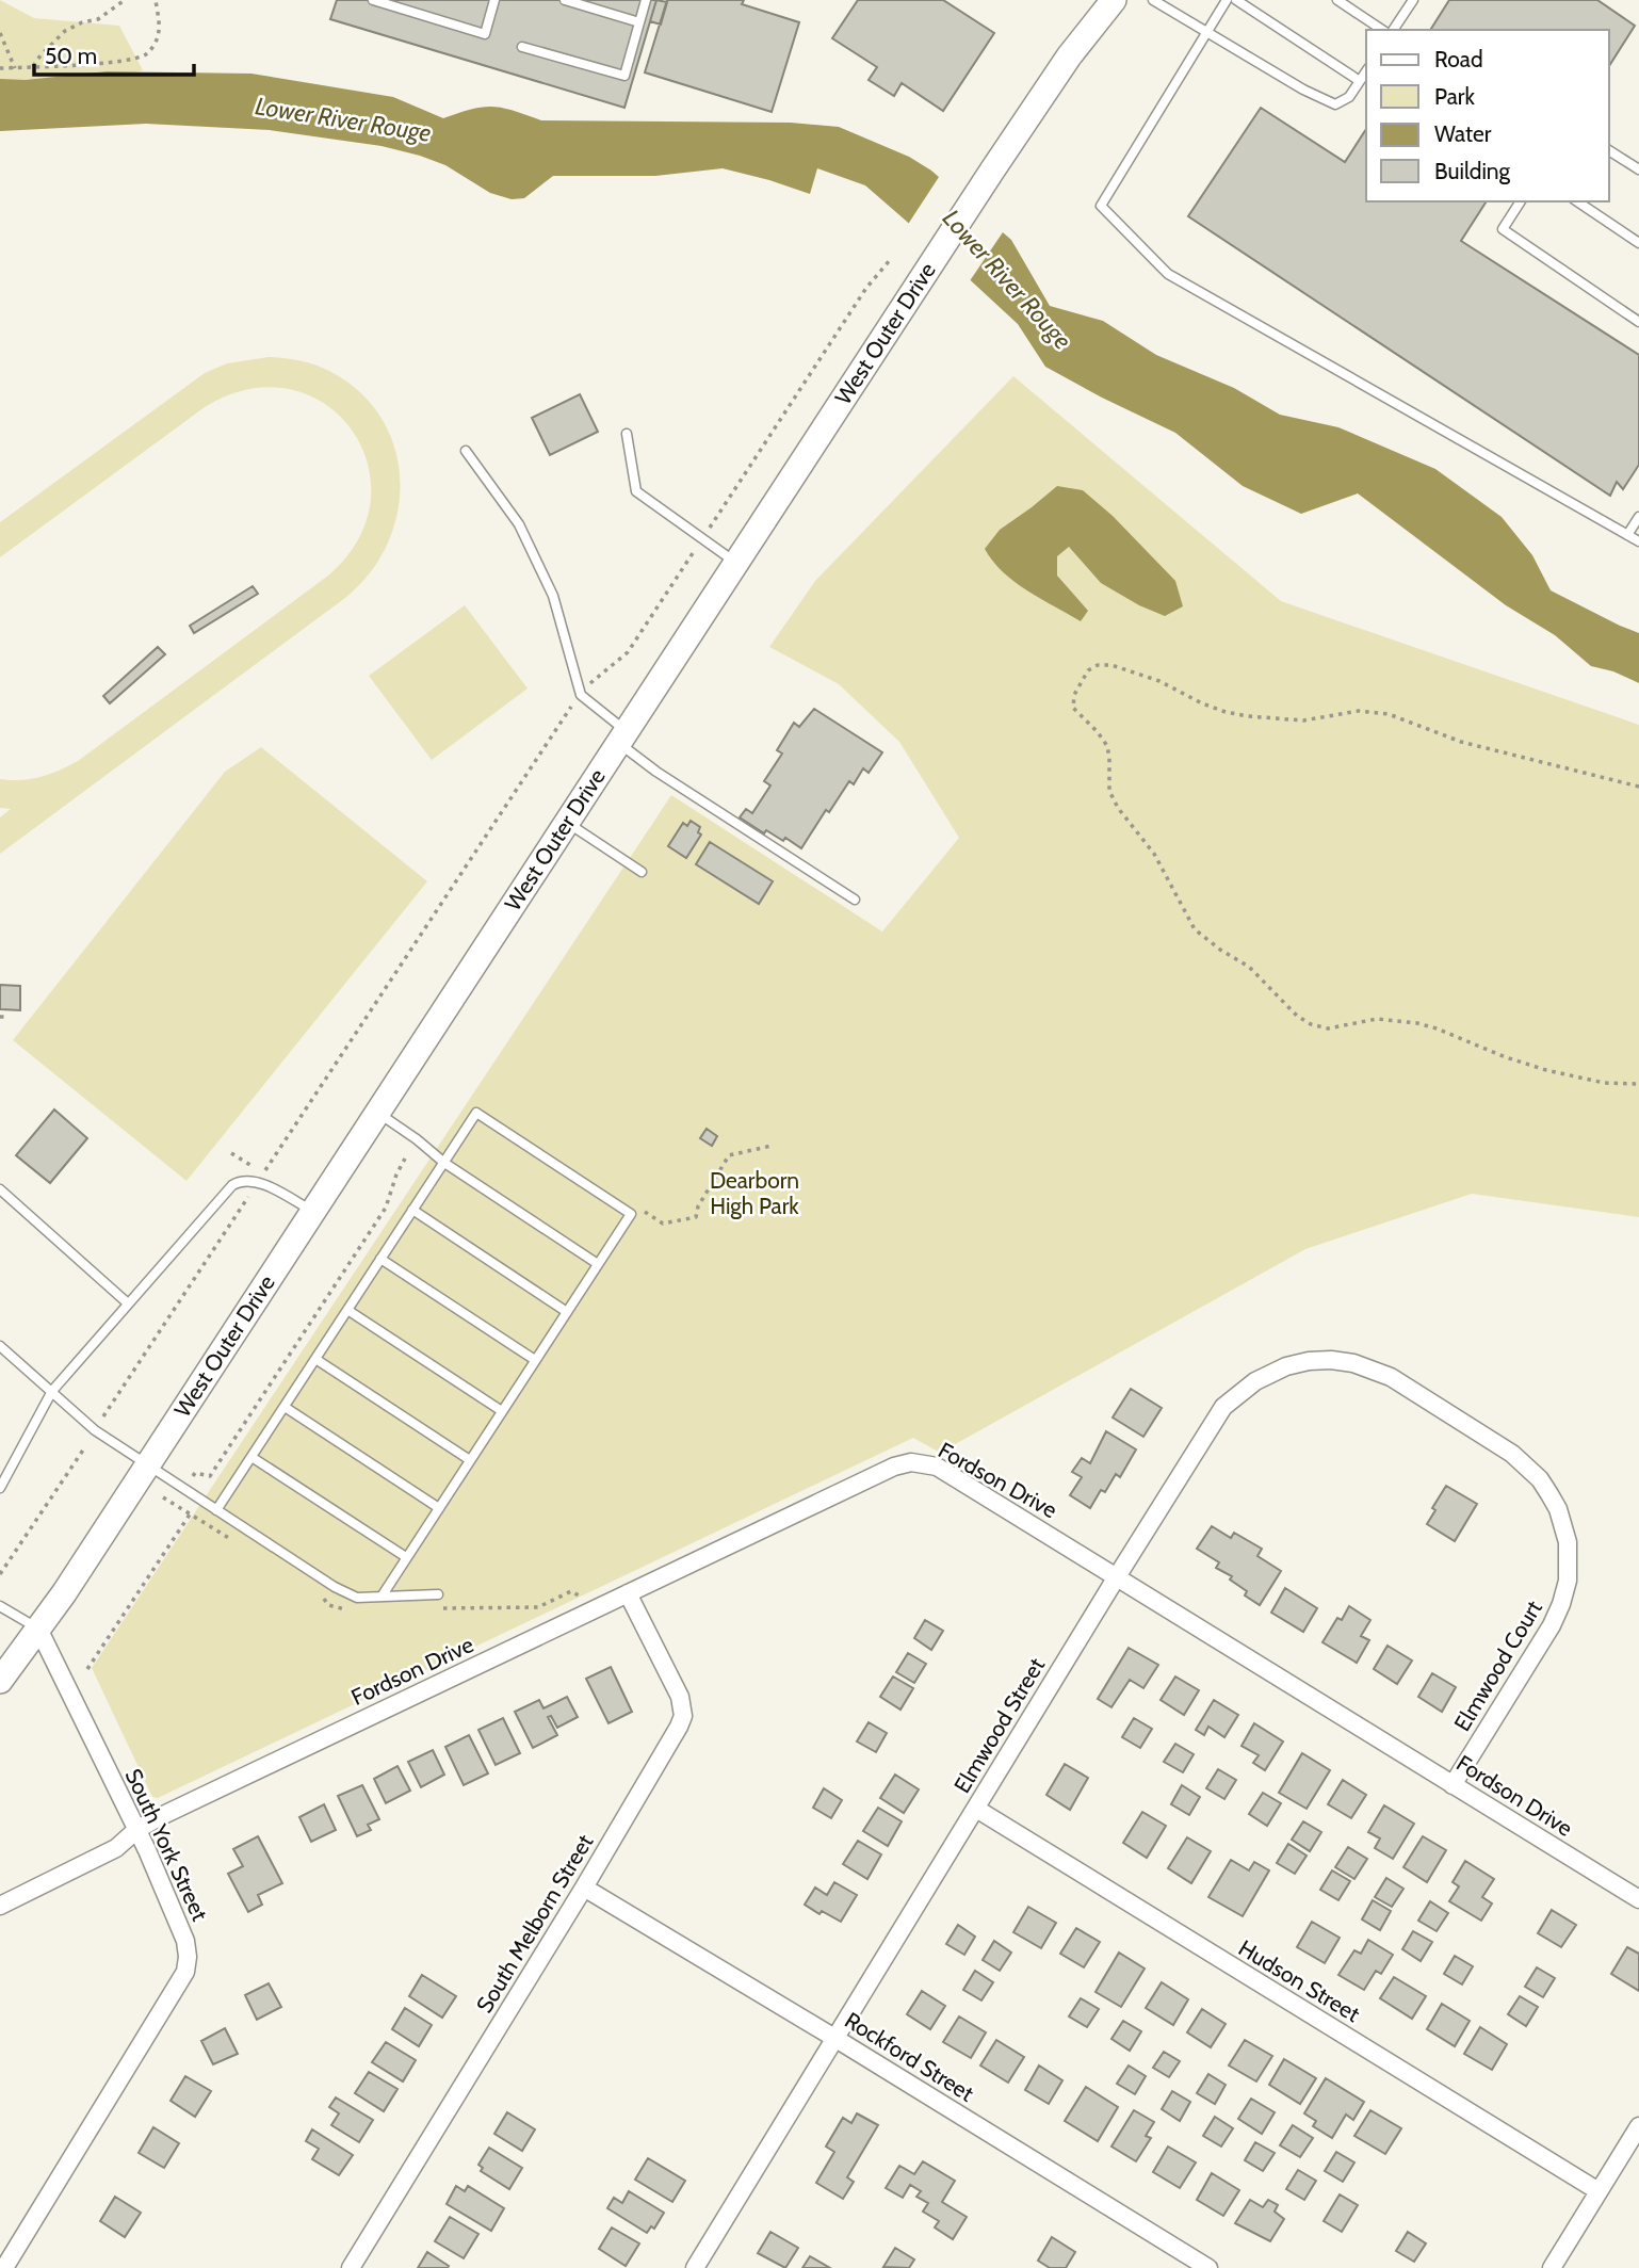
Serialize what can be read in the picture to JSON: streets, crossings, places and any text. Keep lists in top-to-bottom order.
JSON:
{
  "streets": {
    "main road": ["West Outer Drive"],
    "street": [
      "Fordson Drive",
      "Elmwood Court",
      "Elmwood Street",
      "South York Street",
      "South Melborn Street",
      "Hudson Street",
      "Rockford Street"
    ]
  },
  "crossings": [
    ["West Outer Drive", "South York Street"],
    ["Fordson Drive", "Elmwood Court"],
    ["Fordson Drive", "Elmwood Street"],
    ["Fordson Drive", "South York Street"],
    ["Fordson Drive", "South Melborn Street"],
    ["Elmwood Court", "Elmwood Street"],
    ["Elmwood Street", "Hudson Street"],
    ["Elmwood Street", "Rockford Street"],
    ["South Melborn Street", "Rockford Street"]
  ],
  "water": ["Lower River Rouge"],
  "parks": ["Dearborn High Park"],
  "legend": [
    "Road",
    "Park",
    "Water",
    "Building"
  ],
  "scale_bar": "50 m"
}
